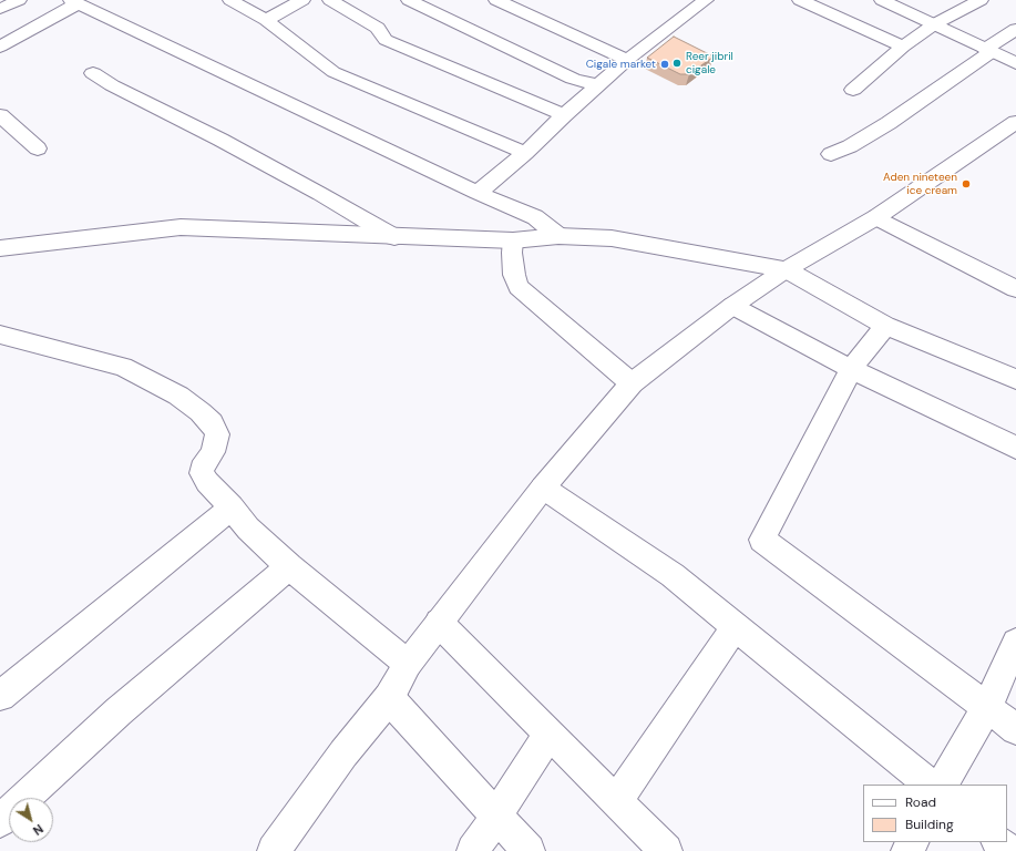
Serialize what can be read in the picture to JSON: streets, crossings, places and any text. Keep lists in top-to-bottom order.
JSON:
{
  "places": ["Reer jibril cigale", "Cigale market", "Aden nineteen ice cream"],
  "legend": ["Road", "Building"],
  "north": "bottom right"
}
